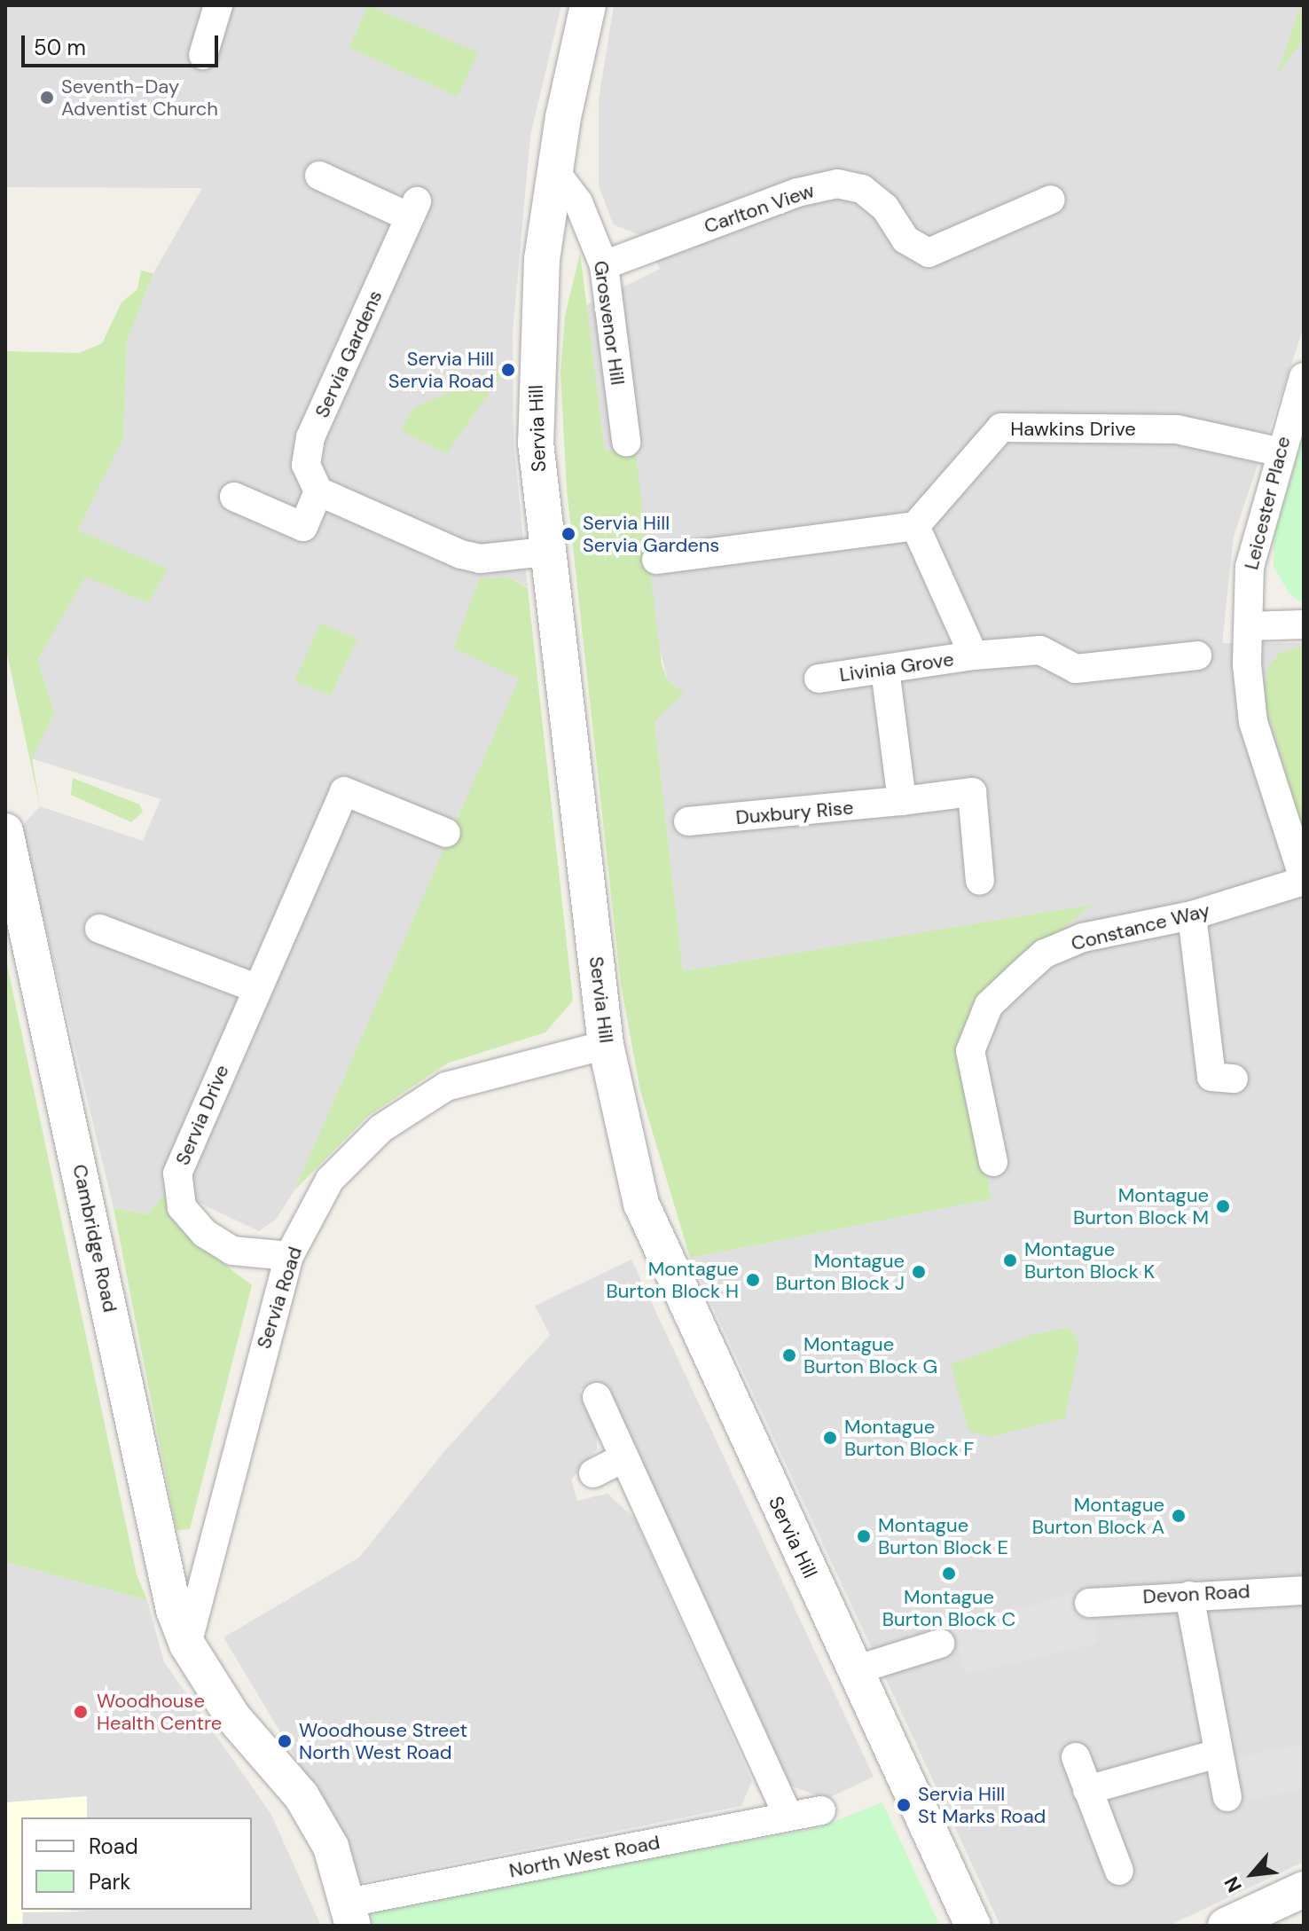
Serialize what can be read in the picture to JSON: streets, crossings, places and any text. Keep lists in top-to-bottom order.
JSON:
{
  "streets": {
    "street": [
      "Carlton View",
      "Grosvenor Hill",
      "Servia Gardens",
      "Servia Hill",
      "Hawkins Drive",
      "Leicester Place",
      "Livinia Grove",
      "Duxbury Rise",
      "Constance Way",
      "Servia Drive",
      "Cambridge Road",
      "Servia Road",
      "Devon Road",
      "North West Road"
    ]
  },
  "crossings": [
    ["Carlton View", "Grosvenor Hill"],
    ["Grosvenor Hill", "Servia Hill"],
    ["Servia Hill", "Servia Road"],
    ["Hawkins Drive", "Leicester Place"],
    ["Hawkins Drive", "Livinia Grove"],
    ["Leicester Place", "Constance Way"],
    ["Servia Drive", "Servia Road"],
    ["Cambridge Road", "Servia Road"],
    ["Cambridge Road", "North West Road"]
  ],
  "places": [
    "Seventh-Day Adventist Church",
    "Servia Hill Servia Road",
    "Servia Hill Servia Gardens",
    "Montague Burton Block M",
    "Montague Burton Block K",
    "Montague Burton Block J",
    "Montague Burton Block H",
    "Montague Burton Block G",
    "Montague Burton Block F",
    "Montague Burton Block A",
    "Montague Burton Block E",
    "Montague Burton Block C",
    "Woodhouse Health Centre",
    "Woodhouse Street North West Road",
    "Servia Hill St Marks Road"
  ],
  "legend": ["Road", "Park"],
  "scale_bar": "50 m",
  "north": "bottom left"
}
